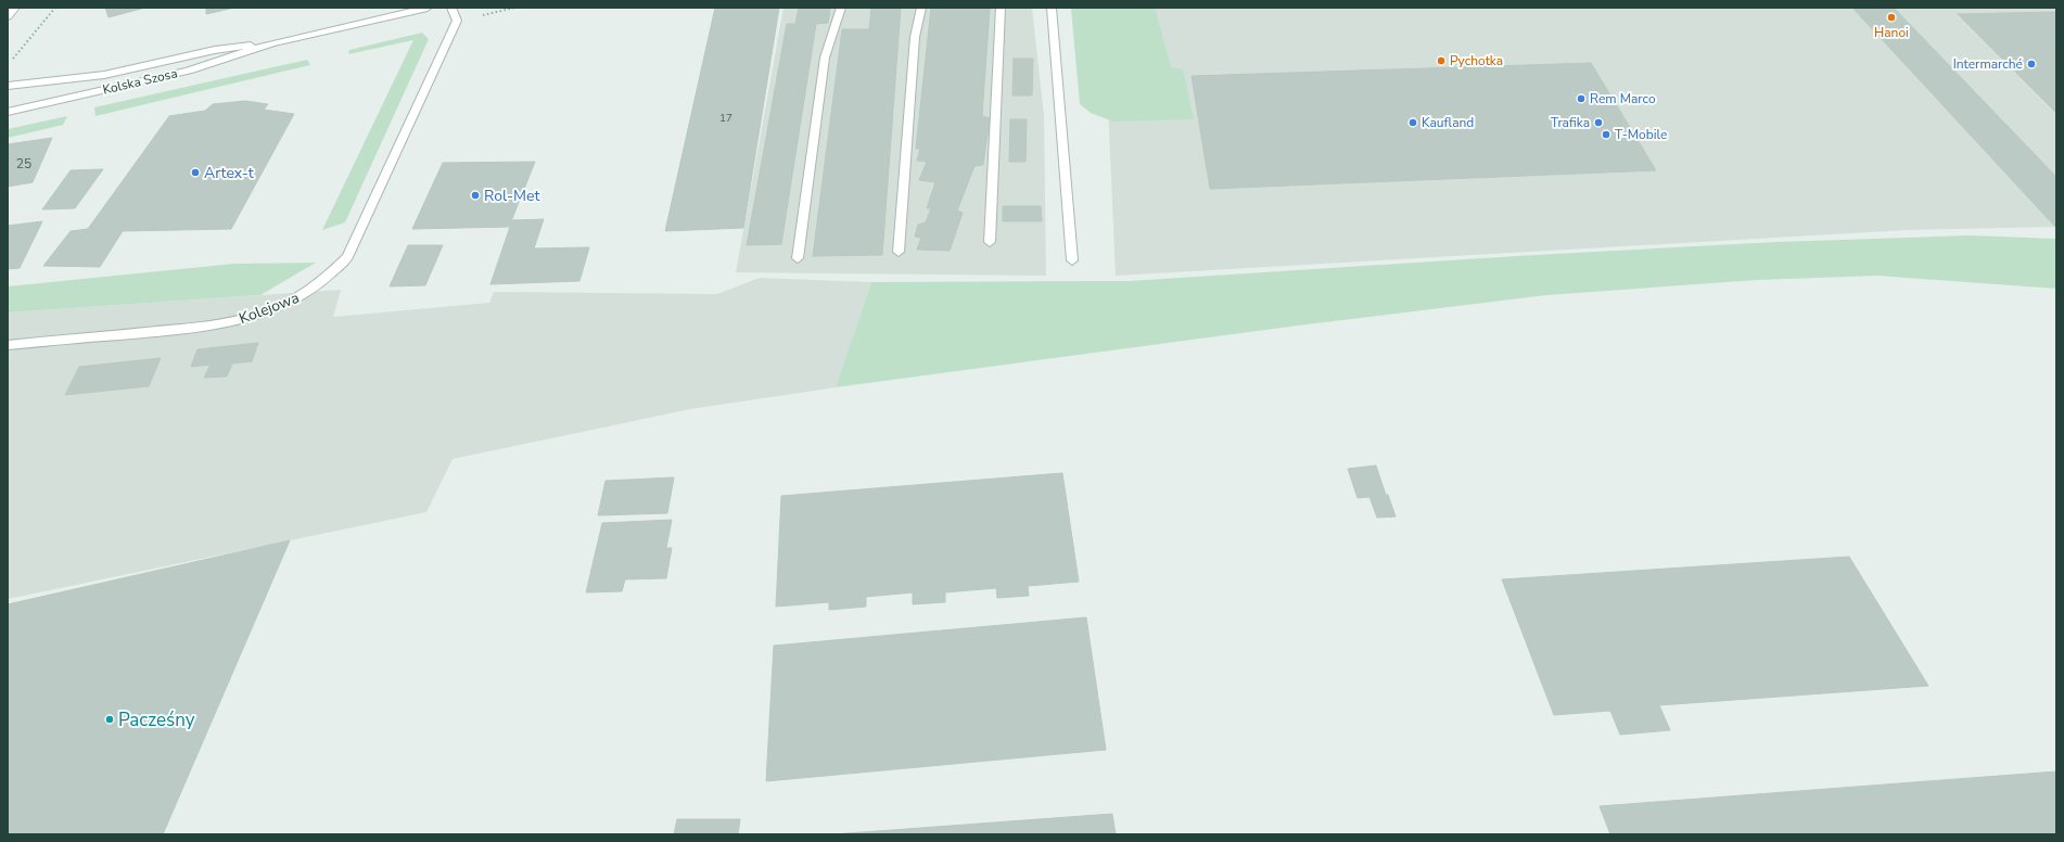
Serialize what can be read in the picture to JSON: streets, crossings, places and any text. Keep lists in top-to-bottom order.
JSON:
{
  "streets": {
    "street": ["Kolska Szosa", "Kolejowa"]
  },
  "places": [
    "Hanoi",
    "Pychotka",
    "Intermarché",
    "Rem Marco",
    "Kaufland",
    "Trafika",
    "T-Mobile",
    "Artex-t",
    "Rol-Met",
    "Pacześny"
  ],
  "house_numbers": ["17", "25"]
}
